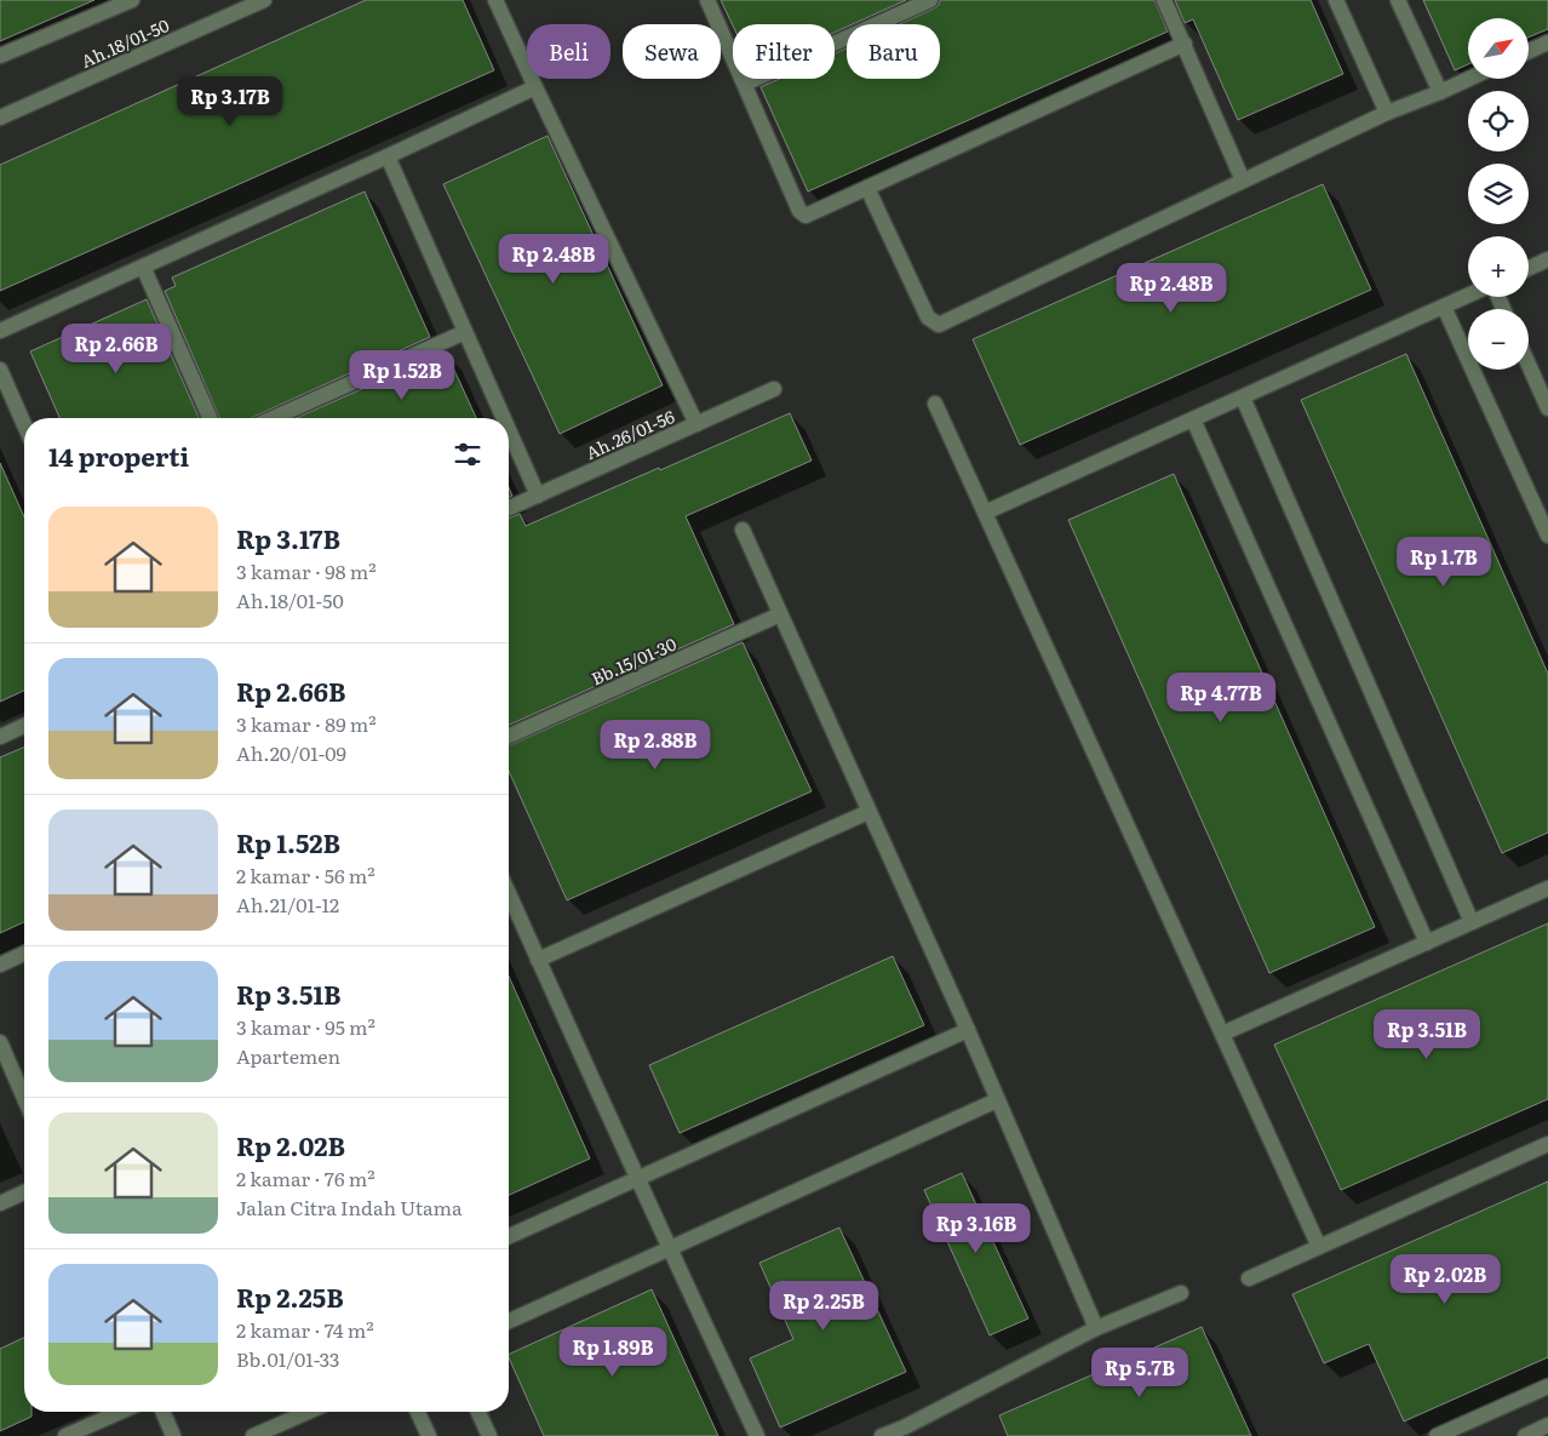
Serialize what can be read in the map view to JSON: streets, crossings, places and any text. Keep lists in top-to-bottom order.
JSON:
{
  "streets": {
    "street": ["Ah.18/01-50", "Ah.26/01-56", "Bb.15/01-30"]
  },
  "north": "top right",
  "page": {
    "map_buttons": ["+", "−"],
    "chip": [
      "Beli",
      "Sewa",
      "Filter",
      "Baru"
    ],
    "price": [
      "Rp 3.17B",
      "Rp 2.48B",
      "Rp 2.48B",
      "Rp 2.66B",
      "Rp 1.52B",
      "Rp 1.7B",
      "Rp 4.77B",
      "Rp 2.88B",
      "Rp 3.51B",
      "Rp 3.16B",
      "Rp 2.02B",
      "Rp 2.25B",
      "Rp 1.89B",
      "Rp 5.7B"
    ],
    "heading": "14 properti",
    "list": [
      {
        "name": "Rp 3.17B",
        "note": "3 kamar · 98 m² · Ah.18/01-50"
      },
      {
        "name": "Rp 2.66B",
        "note": "3 kamar · 89 m² · Ah.20/01-09"
      },
      {
        "name": "Rp 1.52B",
        "note": "2 kamar · 56 m² · Ah.21/01-12"
      },
      {
        "name": "Rp 3.51B",
        "note": "3 kamar · 95 m² · Apartemen"
      },
      {
        "name": "Rp 2.02B",
        "note": "2 kamar · 76 m² · Jalan Citra Indah Utama"
      },
      {
        "name": "Rp 2.25B",
        "note": "2 kamar · 74 m² · Bb.01/01-33"
      }
    ]
  }
}
